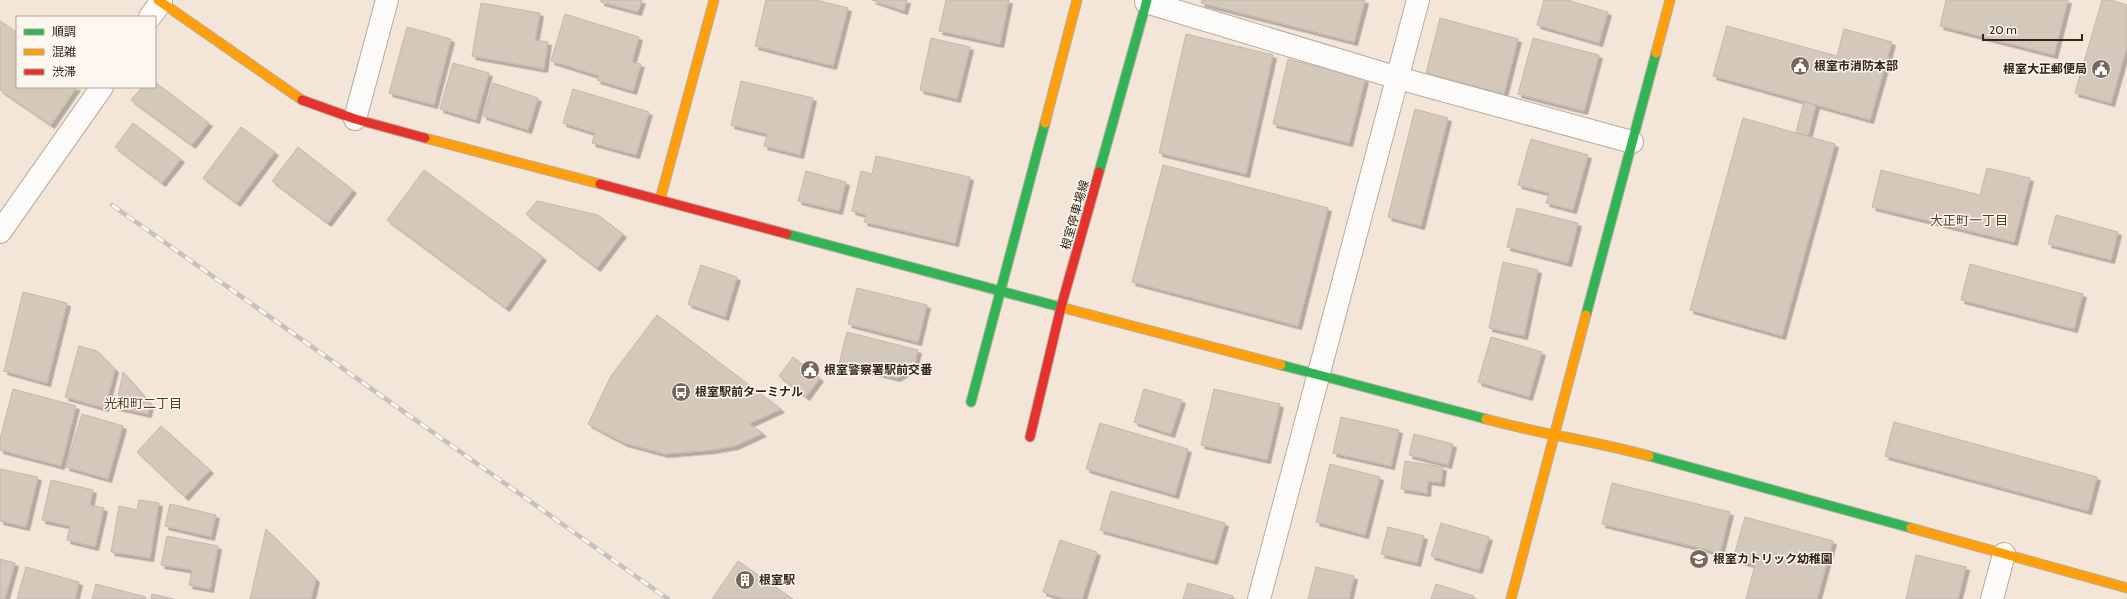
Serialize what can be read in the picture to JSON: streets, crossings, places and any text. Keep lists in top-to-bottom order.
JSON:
{
  "streets": {
    "street": ["根室停車場線"]
  },
  "districts": ["大正町一丁目", "光和町二丁目"],
  "places": {
    "public building": ["根室市消防本部", "根室大正郵便局", "根室警察署駅前交番"],
    "bus stop": ["根室駅前ターミナル"],
    "school or university": ["根室カトリック幼稚園"],
    "building": ["根室駅"]
  },
  "legend": ["順調", "混雑", "渋滞"],
  "scale_bar": "20 m"
}
